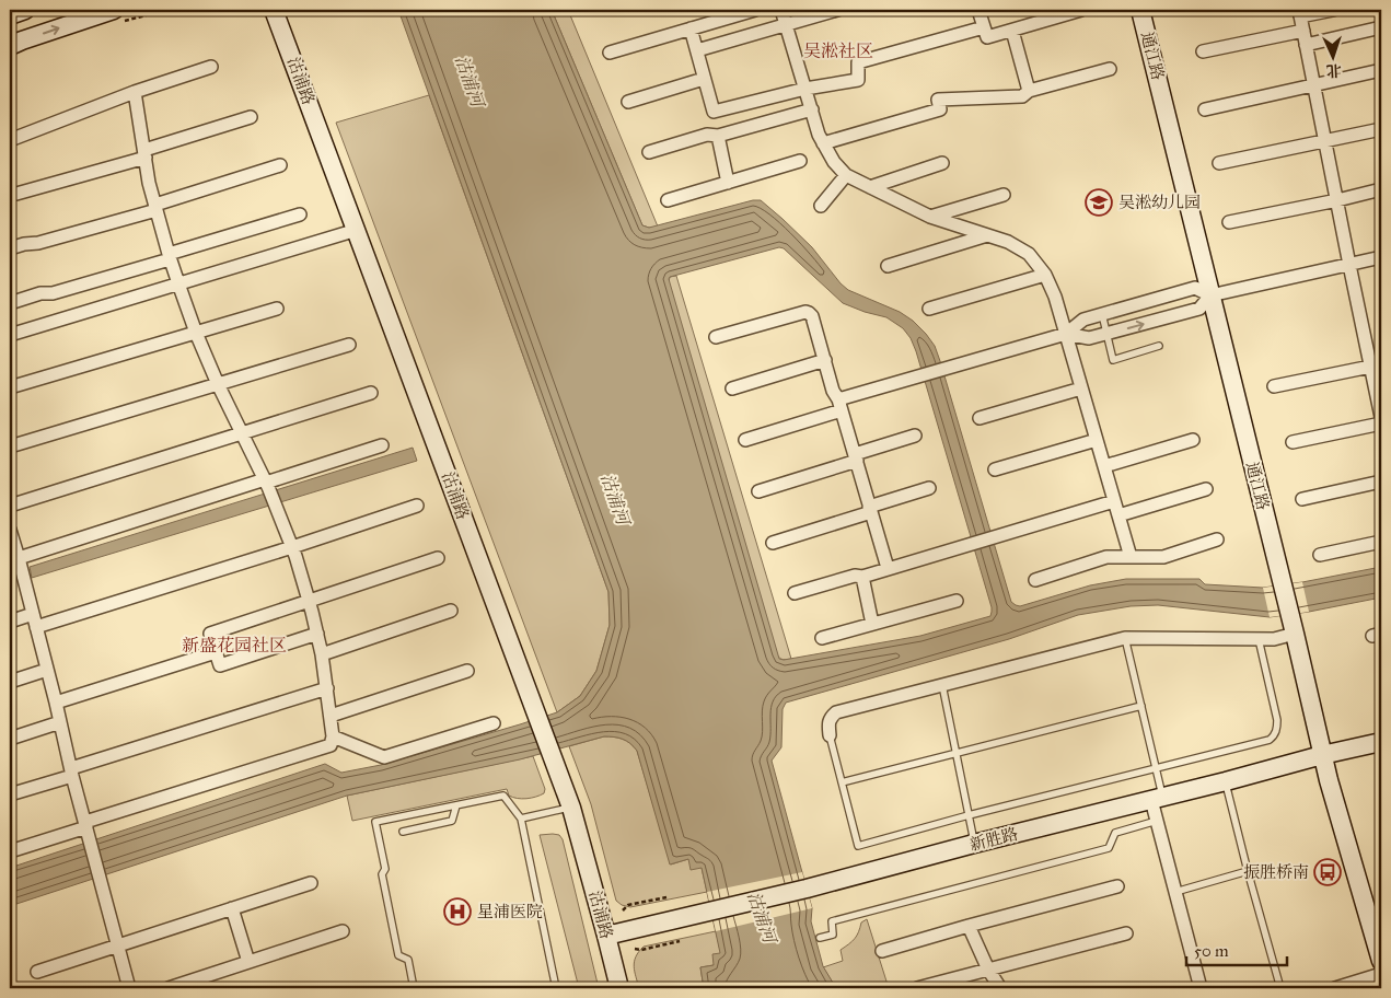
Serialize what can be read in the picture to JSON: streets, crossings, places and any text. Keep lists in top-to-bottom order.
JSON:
{
  "streets": {
    "street": ["通江路", "沽浦路", "新胜路"]
  },
  "crossings": [
    ["通江路", "新胜路"],
    ["沽浦路", "新胜路"]
  ],
  "districts": ["吴淞社区", "新盛花园社区"],
  "water": ["沽浦河"],
  "places": {
    "school or university": ["吴淞幼儿园"],
    "bus stop": ["振胜桥南"],
    "hospital": ["星浦医院"]
  },
  "scale_bar": "50 m",
  "north": "bottom"
}
